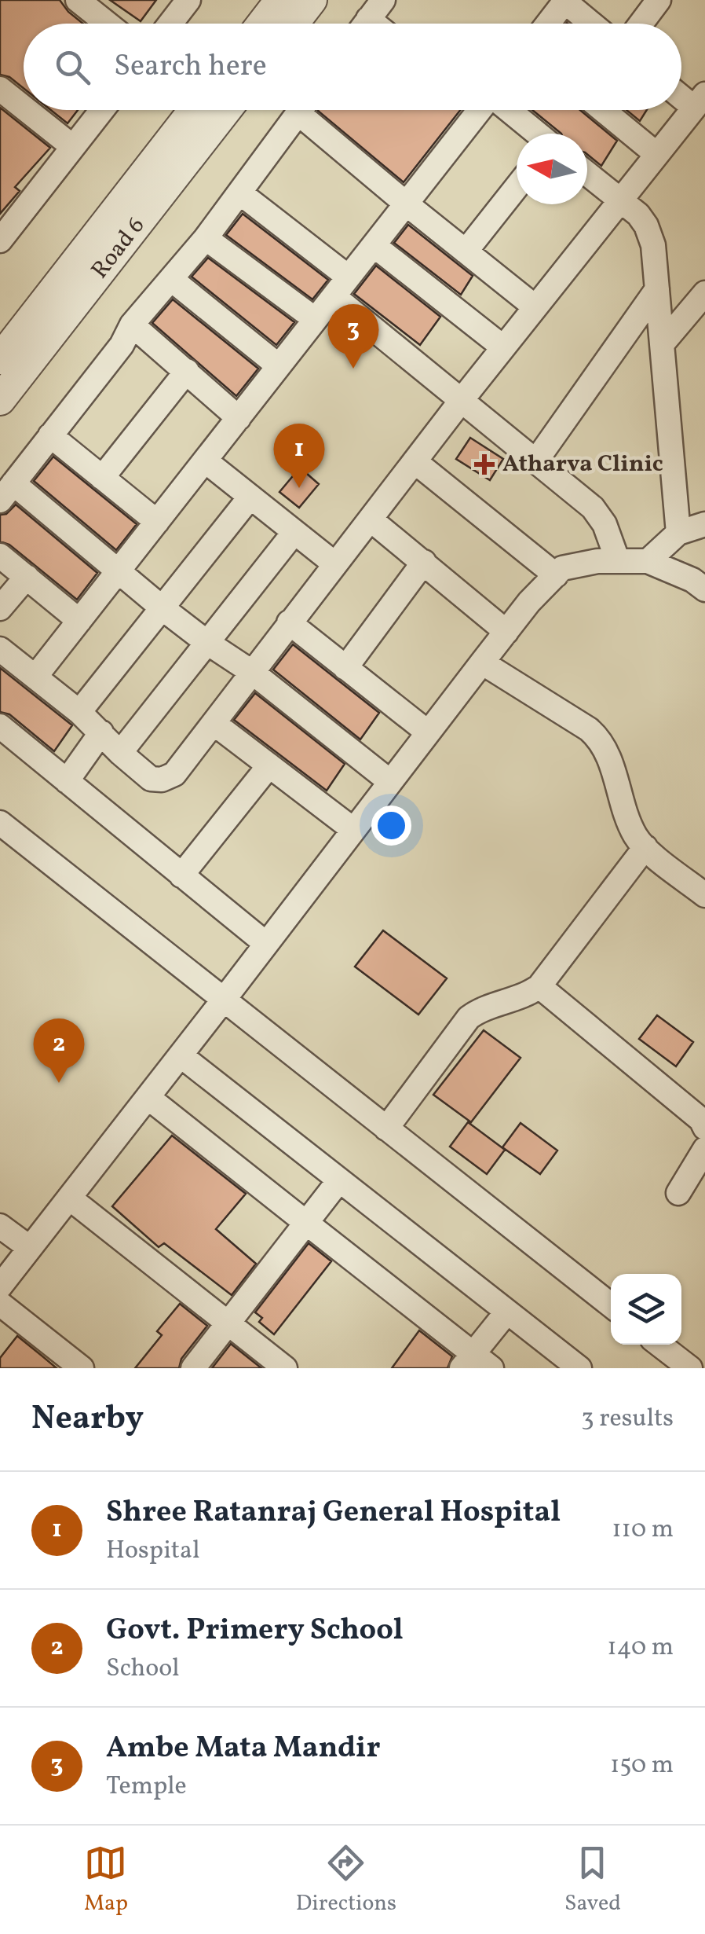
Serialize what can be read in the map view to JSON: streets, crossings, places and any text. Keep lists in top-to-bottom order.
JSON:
{
  "streets": {
    "street": ["Road 6"]
  },
  "places": {
    "health": ["Atharva Clinic"]
  },
  "north": "left",
  "page": {
    "search": "Search here",
    "pins": ["3", "1", "2"],
    "heading": ["Nearby", "3 results"],
    "list": [
      {
        "mark": "1",
        "name": "Shree Ratanraj General Hospital",
        "note": "Hospital",
        "value": "110 m"
      },
      {
        "mark": "2",
        "name": "Govt. Primery School",
        "note": "School",
        "value": "140 m"
      },
      {
        "mark": "3",
        "name": "Ambe Mata Mandir",
        "note": "Temple",
        "value": "150 m"
      }
    ],
    "nav": ["Map", "Directions", "Saved"]
  }
}
